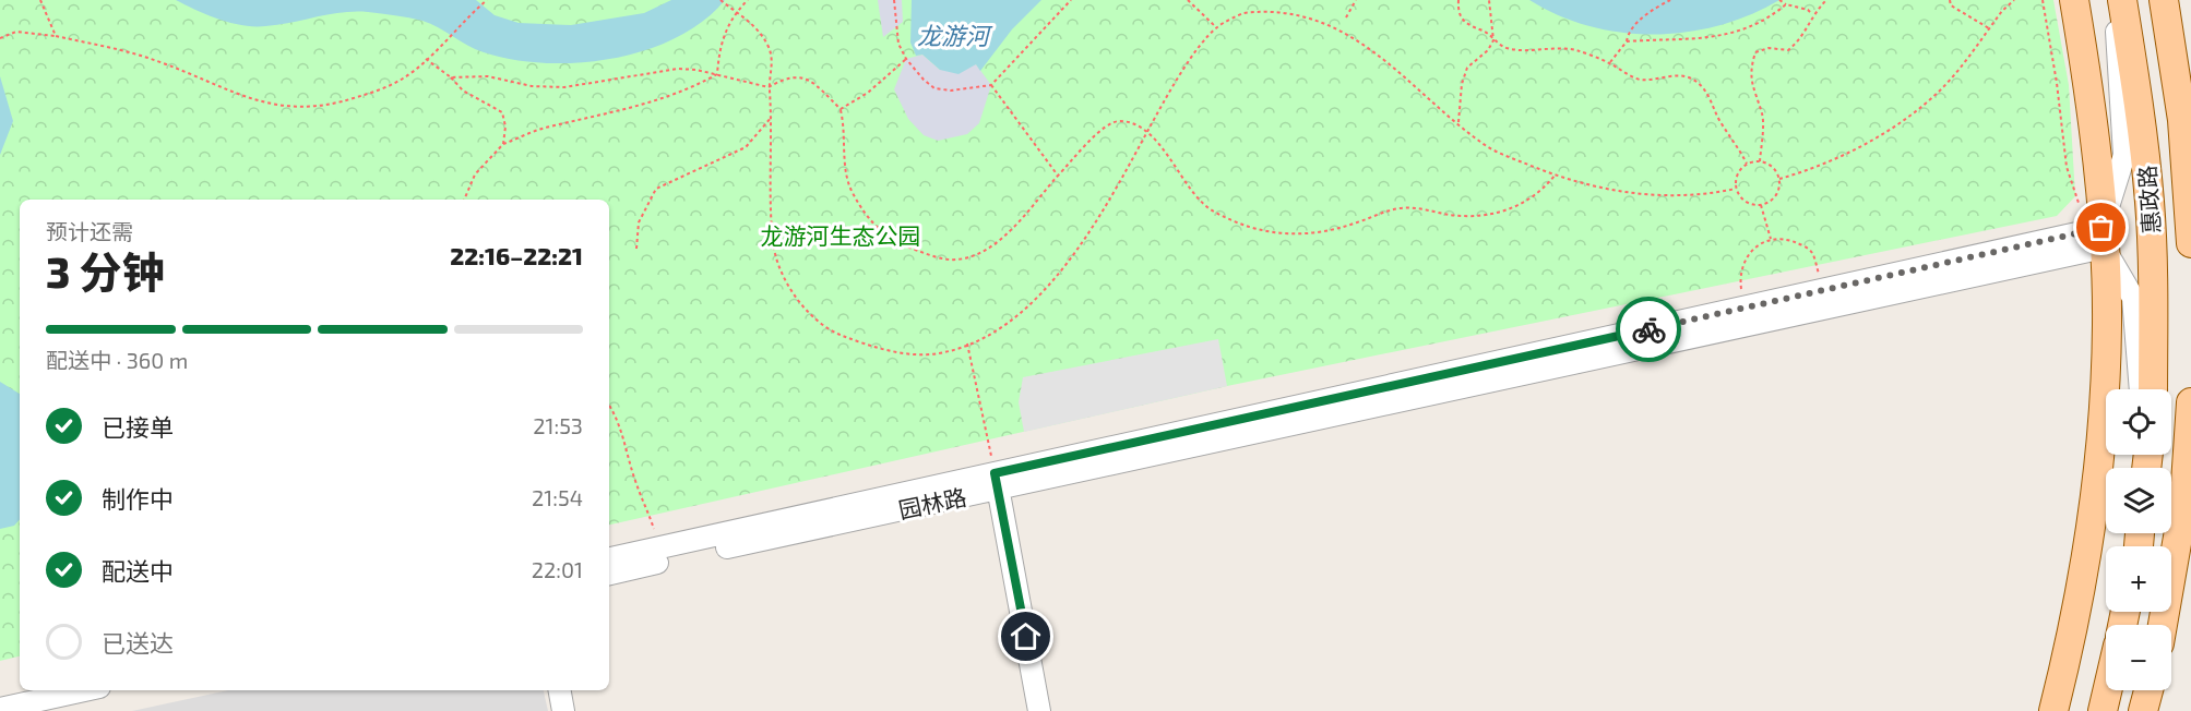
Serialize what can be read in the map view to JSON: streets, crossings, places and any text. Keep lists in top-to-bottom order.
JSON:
{
  "streets": {
    "main road": ["惠政路"],
    "street": ["园林路"]
  },
  "water": ["龙游河"],
  "parks": ["龙游河生态公园"],
  "page": {
    "heading": ["3 分钟", "预计还需", "22:16–22:21"],
    "bar": "配送中 · 360 m",
    "map_buttons": ["+", "−"],
    "list": [
      ["已接单", "21:53"],
      ["制作中", "21:54"],
      ["配送中", "22:01"],
      "已送达"
    ]
  }
}
